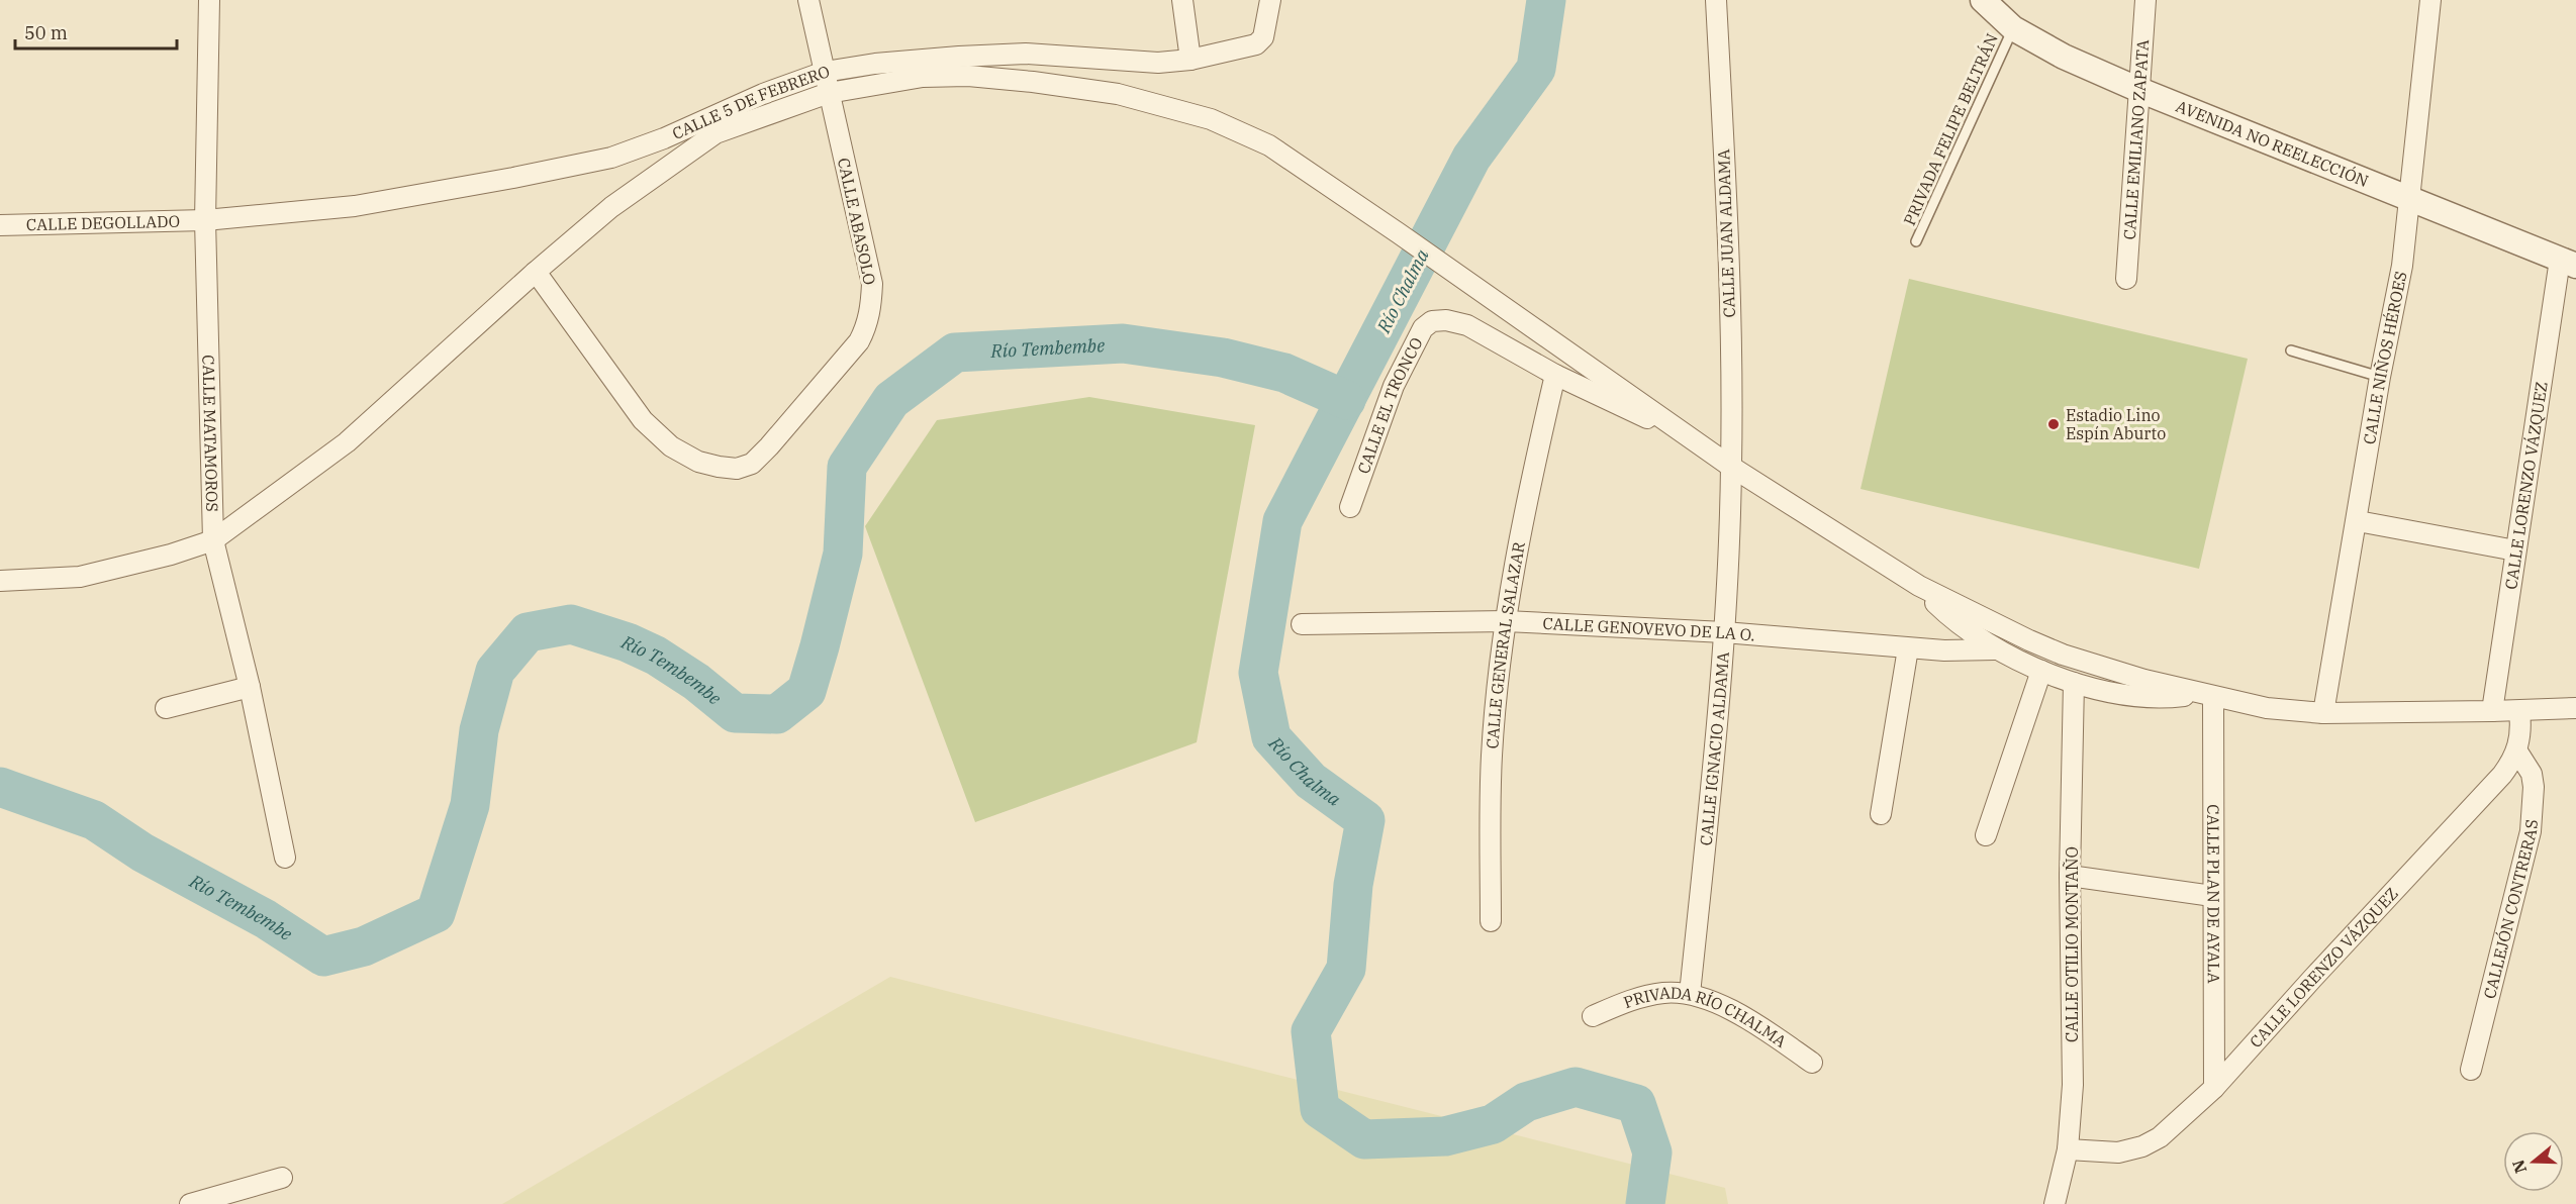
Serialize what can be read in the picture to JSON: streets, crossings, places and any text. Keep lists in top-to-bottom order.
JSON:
{
  "streets": {
    "street": [
      "CALLE 5 DE FEBRERO",
      "CALLE EMILIANO ZAPATA",
      "AVENIDA NO REELECCIÓN",
      "CALLE ABASOLO",
      "CALLE DEGOLLADO",
      "CALLE JUAN ALDAMA",
      "CALLE NIÑOS HÉROES",
      "CALLE EL TRONCO",
      "CALLE MATAMOROS",
      "CALLE LORENZO VÁZQUEZ",
      "CALLE GENOVEVO DE LA O.",
      "CALLE GENERAL SALAZAR",
      "CALLE IGNACIO ALDAMA",
      "CALLE PLAN DE AYALA",
      "CALLEJÓN CONTRERAS",
      "CALLE OTILIO MONTAÑO",
      "PRIVADA RÍO CHALMA"
    ],
    "lane": ["PRIVADA FELIPE BELTRÁN"]
  },
  "crossings": [
    ["CALLE 5 DE FEBRERO", "CALLE ABASOLO"],
    ["CALLE 5 DE FEBRERO", "CALLE DEGOLLADO"],
    ["CALLE 5 DE FEBRERO", "CALLE MATAMOROS"],
    ["PRIVADA FELIPE BELTRÁN", "AVENIDA NO REELECCIÓN"],
    ["CALLE EMILIANO ZAPATA", "AVENIDA NO REELECCIÓN"],
    ["AVENIDA NO REELECCIÓN", "CALLE NIÑOS HÉROES"],
    ["AVENIDA NO REELECCIÓN", "CALLE LORENZO VÁZQUEZ"],
    ["CALLE DEGOLLADO", "CALLE MATAMOROS"],
    ["CALLE JUAN ALDAMA", "CALLE IGNACIO ALDAMA"],
    ["CALLE EL TRONCO", "CALLE GENERAL SALAZAR"],
    ["CALLE LORENZO VÁZQUEZ", "CALLE PLAN DE AYALA"],
    ["CALLE LORENZO VÁZQUEZ", "CALLEJÓN CONTRERAS"],
    ["CALLE LORENZO VÁZQUEZ", "CALLE OTILIO MONTAÑO"],
    ["CALLE GENOVEVO DE LA O.", "CALLE GENERAL SALAZAR"],
    ["CALLE GENOVEVO DE LA O.", "CALLE IGNACIO ALDAMA"],
    ["CALLE IGNACIO ALDAMA", "PRIVADA RÍO CHALMA"]
  ],
  "water": ["Río Chalma", "Río Tembembe"],
  "places": ["Estadio Lino Espín Aburto"],
  "scale_bar": "50 m",
  "north": "left"
}
